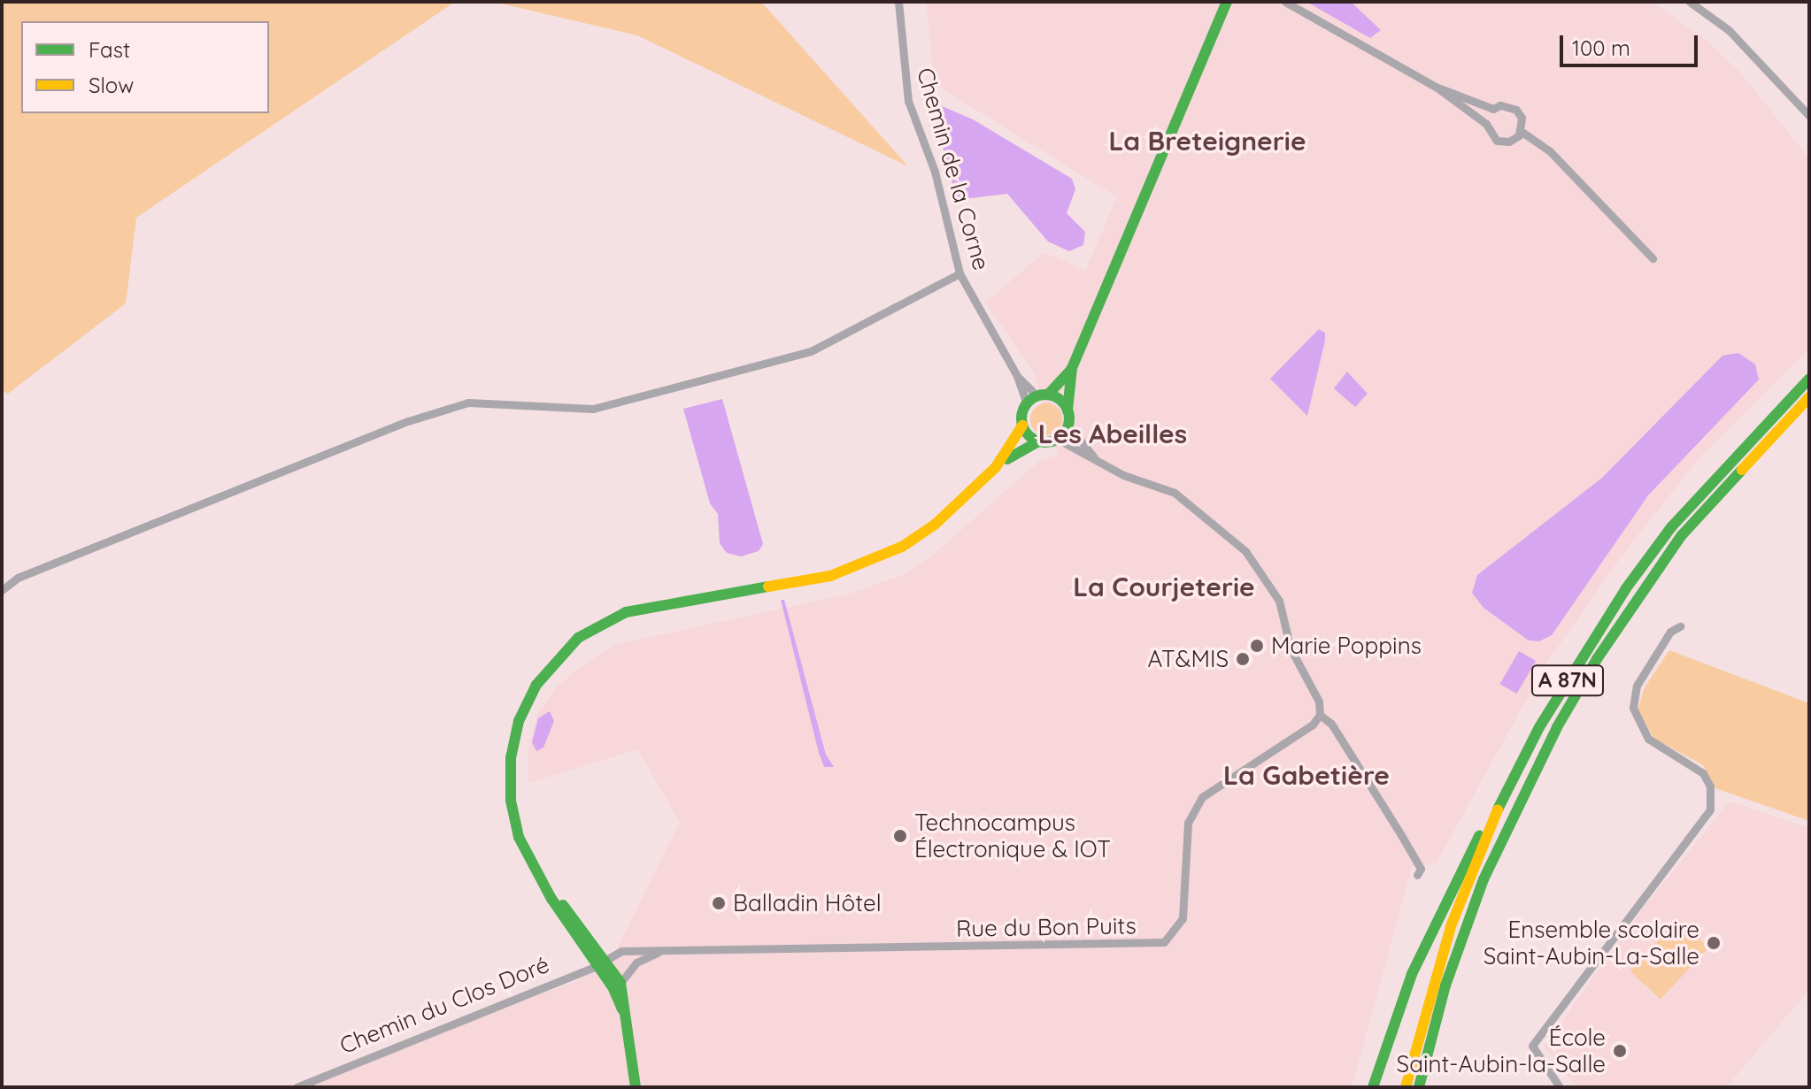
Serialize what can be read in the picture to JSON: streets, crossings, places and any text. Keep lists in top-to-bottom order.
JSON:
{
  "streets": {
    "main road": ["A 87N"],
    "street": ["Chemin de la Corne", "Rue du Bon Puits", "Chemin du Clos Doré"]
  },
  "crossings": [
    ["Rue du Bon Puits", "Chemin du Clos Doré"]
  ],
  "districts": [
    "La Breteignerie",
    "Les Abeilles",
    "La Courjeterie",
    "La Gabetière"
  ],
  "places": [
    "Marie Poppins",
    "AT&MIS",
    "Technocampus Électronique & IOT",
    "Balladin Hôtel",
    "Ensemble scolaire Saint-Aubin-La-Salle",
    "École Saint-Aubin-la-Salle"
  ],
  "legend": ["Fast", "Slow"],
  "scale_bar": "100 m"
}
